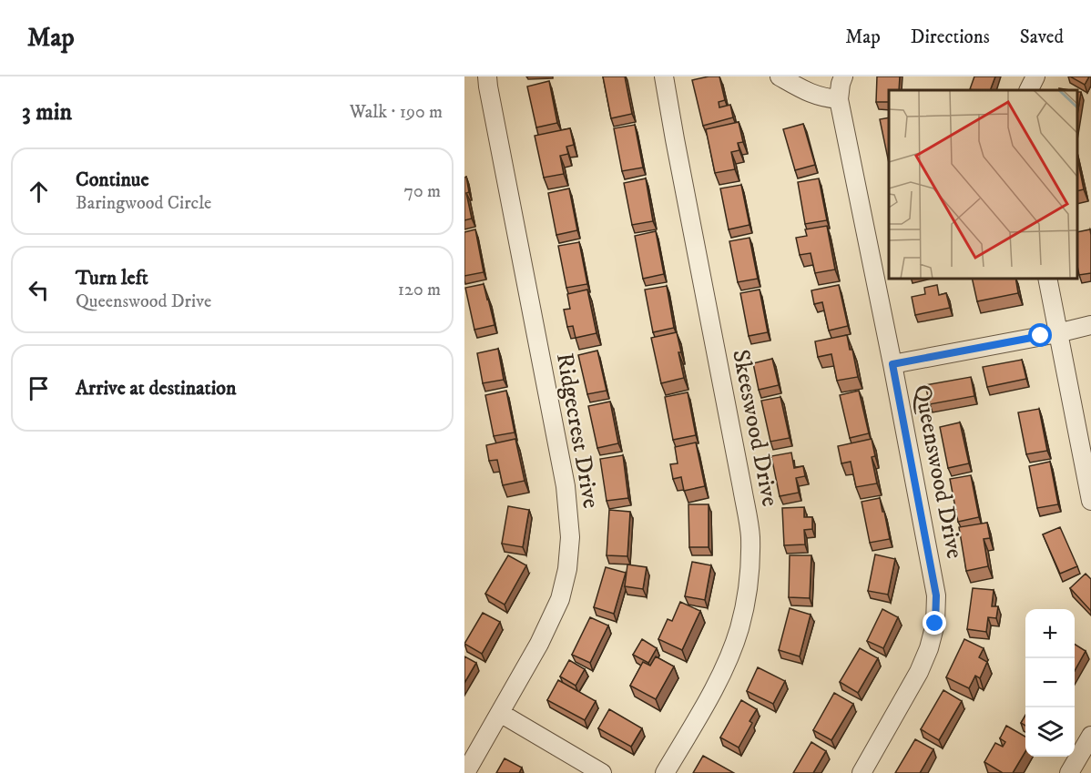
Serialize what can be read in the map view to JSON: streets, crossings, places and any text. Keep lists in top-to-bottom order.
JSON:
{
  "streets": {
    "street": ["Skeeswood Drive", "Ridgecrest Drive", "Queenswood Drive"]
  },
  "page": {
    "header": "Map",
    "nav": ["Map", "Directions", "Saved"],
    "heading": ["3 min", "Walk · 190 m"],
    "list": [
      ["Continue", "Baringwood Circle", "70 m"],
      ["Turn left", "Queenswood Drive", "120 m"],
      "Arrive at destination"
    ],
    "map_buttons": ["+", "−"]
  }
}
